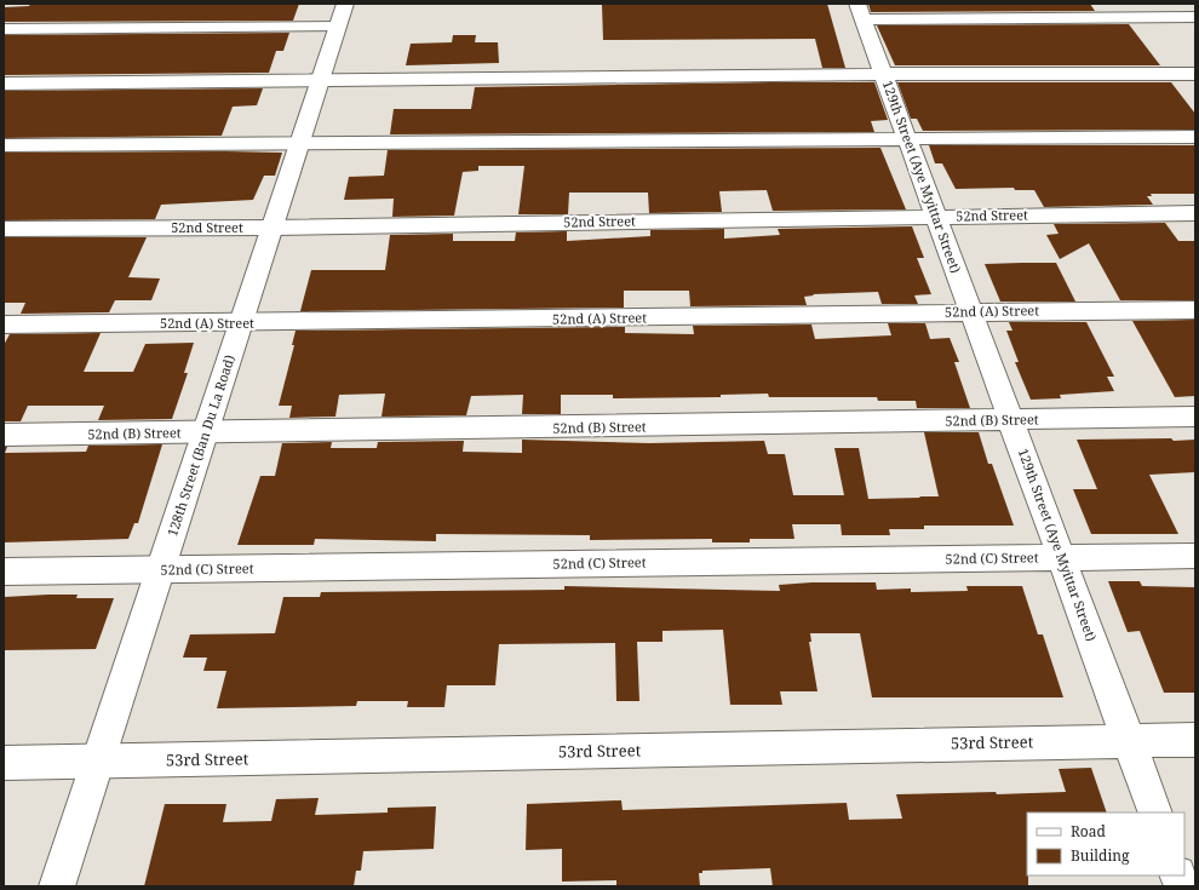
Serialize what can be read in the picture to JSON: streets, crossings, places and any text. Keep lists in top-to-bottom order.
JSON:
{
  "streets": {
    "street": [
      "129th Street (Aye Myittar Street)",
      "52nd Street",
      "52nd (A) Street",
      "52nd (B) Street",
      "128th Street (Ban Du La Road)",
      "52nd (C) Street",
      "53rd Street"
    ]
  },
  "crossings": [
    ["129th Street (Aye Myittar Street)", "52nd Street"],
    ["129th Street (Aye Myittar Street)", "52nd (A) Street"],
    ["129th Street (Aye Myittar Street)", "52nd (B) Street"],
    ["129th Street (Aye Myittar Street)", "52nd (C) Street"],
    ["129th Street (Aye Myittar Street)", "53rd Street"],
    ["52nd Street", "128th Street (Ban Du La Road)"],
    ["52nd (A) Street", "128th Street (Ban Du La Road)"],
    ["52nd (B) Street", "128th Street (Ban Du La Road)"],
    ["128th Street (Ban Du La Road)", "52nd (C) Street"],
    ["128th Street (Ban Du La Road)", "53rd Street"]
  ],
  "legend": ["Road", "Building"]
}
